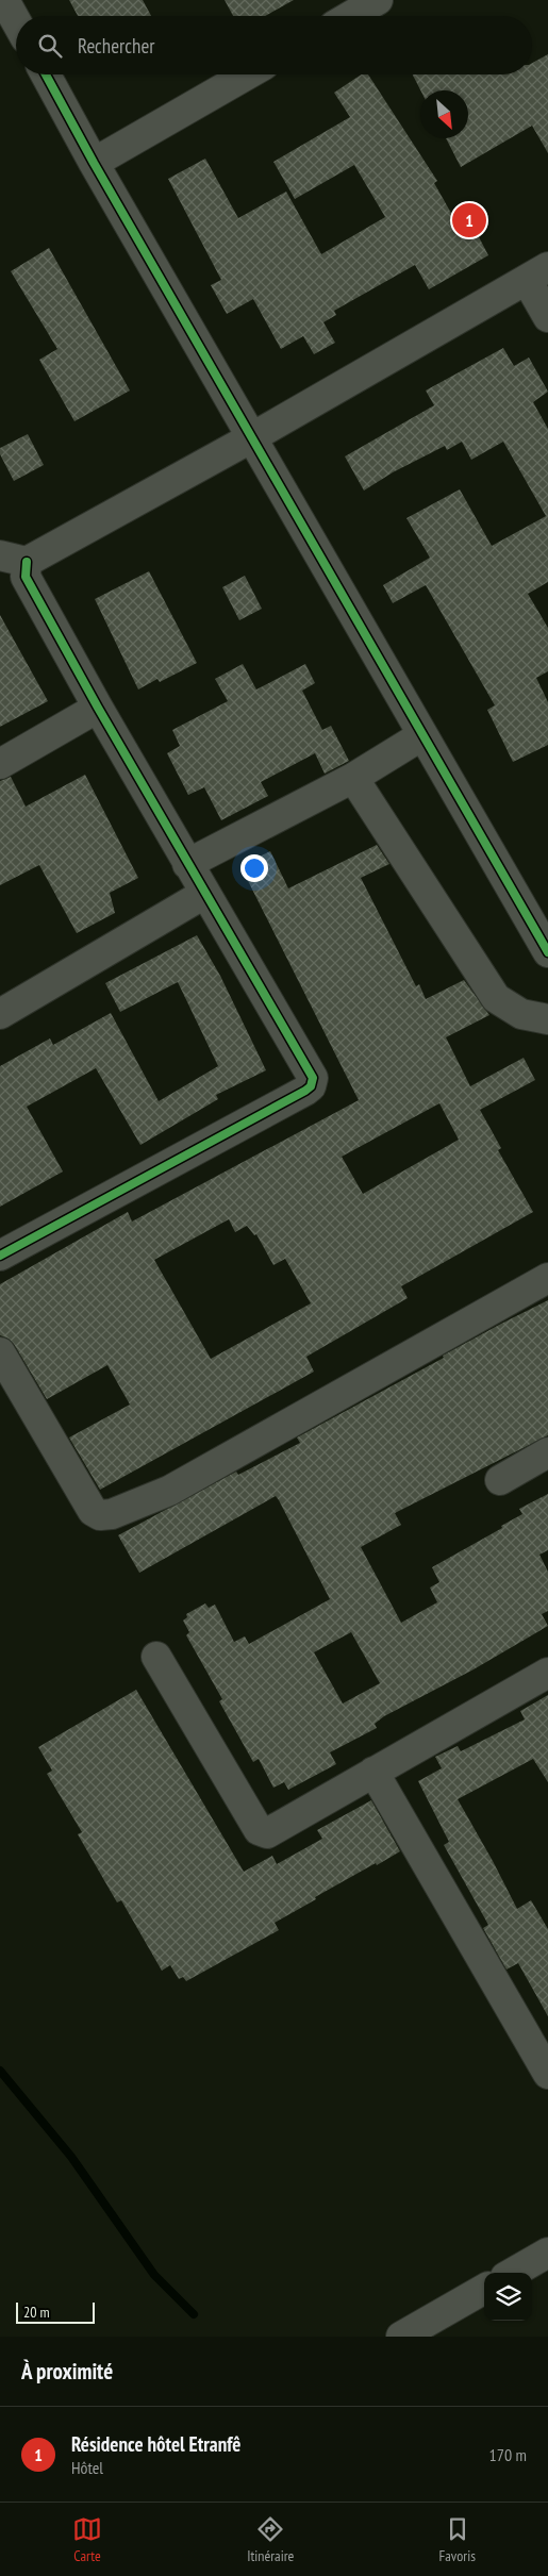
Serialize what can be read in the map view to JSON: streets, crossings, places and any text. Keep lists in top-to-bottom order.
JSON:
{
  "scale_bar": "20 m",
  "north": "bottom right",
  "page": {
    "search": "Rechercher",
    "pins": "1",
    "scale": "20 m",
    "heading": "À proximité",
    "list": [
      {
        "mark": "1",
        "name": "Résidence hôtel Etranfê",
        "note": "Hôtel",
        "value": "170 m"
      }
    ],
    "nav": ["Carte", "Itinéraire", "Favoris"]
  }
}
